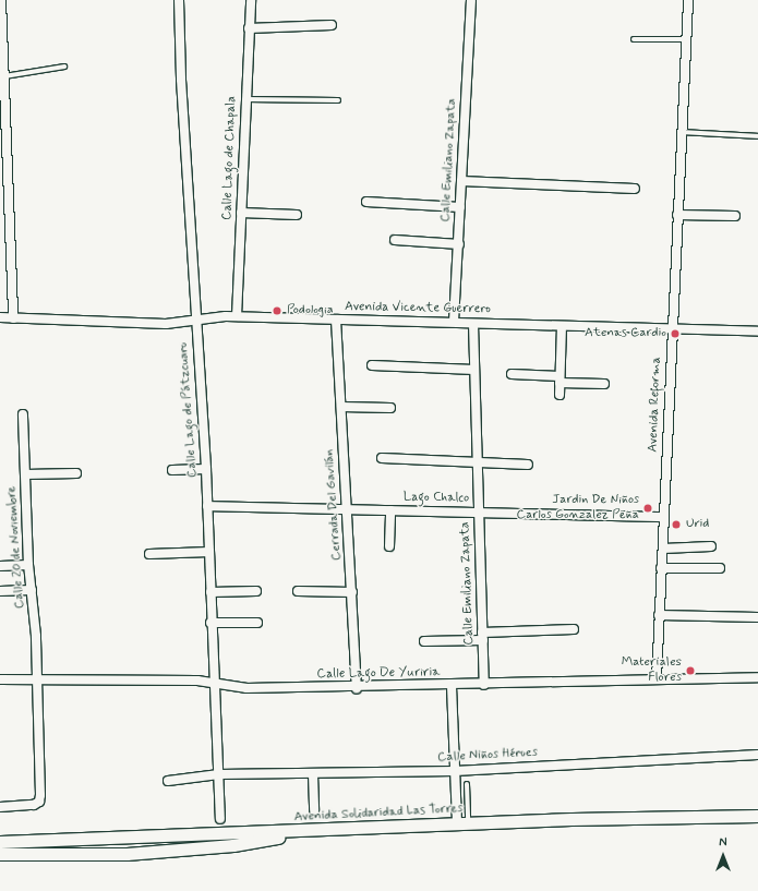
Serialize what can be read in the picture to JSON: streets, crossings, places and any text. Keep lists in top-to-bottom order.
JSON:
{
  "streets": {
    "main road": ["Avenida Solidaridad Las Torres"],
    "street": [
      "Calle Lago de Chapala",
      "Calle Emiliano Zapata",
      "Avenida Vicente Guerrero",
      "Avenida Reforma",
      "Calle Lago de Pátzcuaro",
      "Lago Chalco",
      "Cerrada Del Gavilán",
      "Calle 20 de Noviembre",
      "Calle Lago De Yuriria",
      "Calle Niños Héroes"
    ]
  },
  "crossings": [
    ["Calle Lago de Chapala", "Avenida Vicente Guerrero"],
    ["Calle Emiliano Zapata", "Avenida Vicente Guerrero"],
    ["Calle Emiliano Zapata", "Lago Chalco"],
    ["Calle Emiliano Zapata", "Calle Lago De Yuriria"],
    ["Avenida Vicente Guerrero", "Avenida Reforma"],
    ["Avenida Vicente Guerrero", "Calle Lago de Pátzcuaro"],
    ["Avenida Vicente Guerrero", "Cerrada Del Gavilán"],
    ["Avenida Reforma", "Lago Chalco"],
    ["Avenida Reforma", "Calle Lago De Yuriria"],
    ["Calle Lago de Pátzcuaro", "Lago Chalco"],
    ["Calle Lago de Pátzcuaro", "Calle Lago De Yuriria"],
    ["Calle Lago de Pátzcuaro", "Calle Niños Héroes"],
    ["Lago Chalco", "Cerrada Del Gavilán"],
    ["Cerrada Del Gavilán", "Calle Lago De Yuriria"],
    ["Calle 20 de Noviembre", "Calle Lago De Yuriria"]
  ],
  "places": [
    "Podologia",
    "Atenas Cardio",
    "Jardin De Niños Carlos Gonzalez Peña",
    "Urid",
    "Materiales Flores"
  ],
  "north": "top"
}
